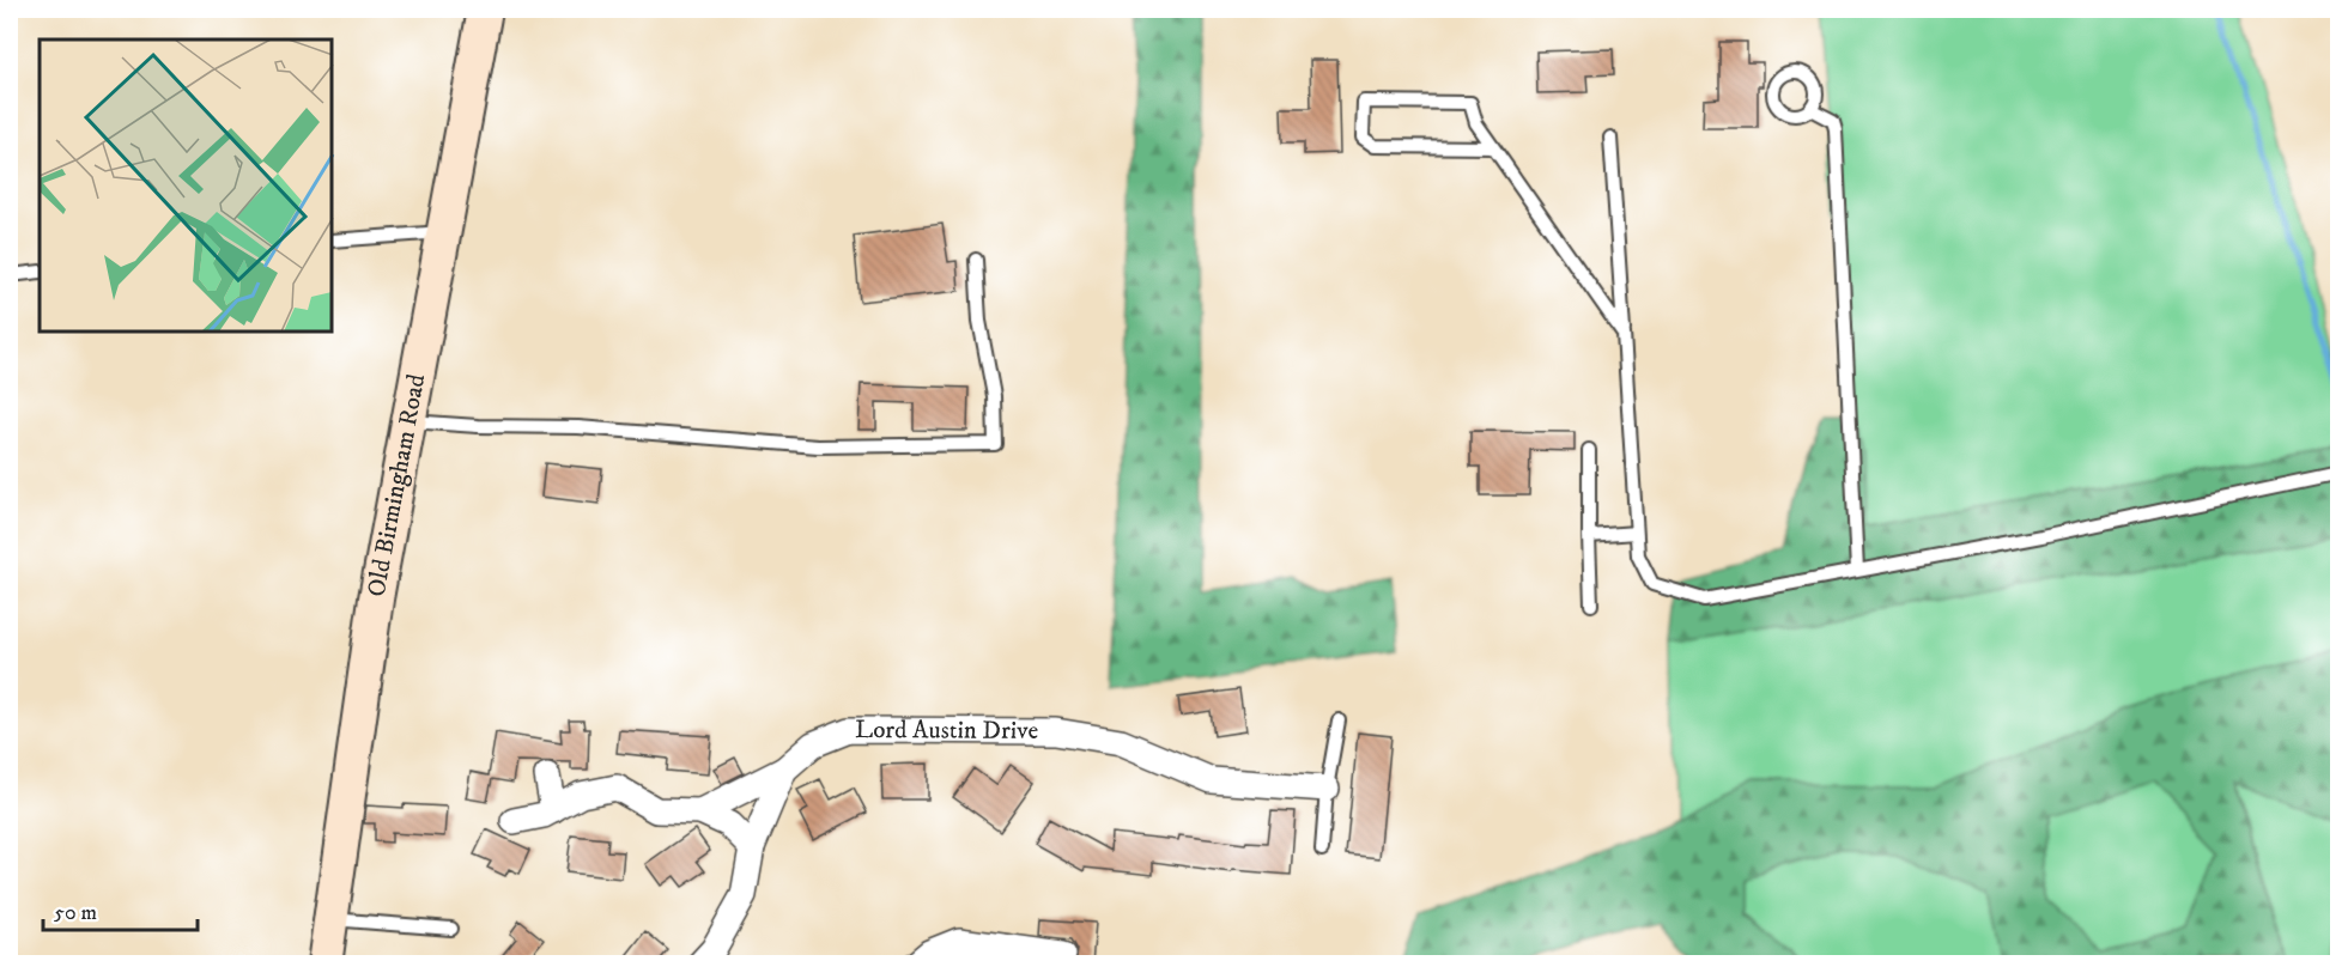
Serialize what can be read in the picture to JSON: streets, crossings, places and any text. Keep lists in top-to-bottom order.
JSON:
{
  "streets": {
    "main road": ["Old Birmingham Road"],
    "street": ["Lord Austin Drive"]
  },
  "scale_bar": "50 m"
}
